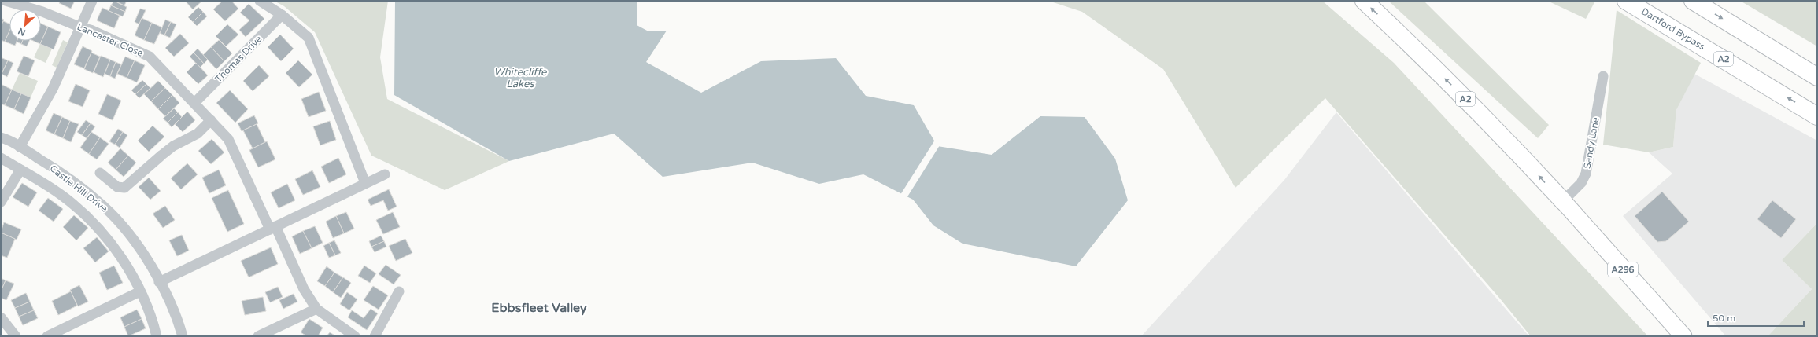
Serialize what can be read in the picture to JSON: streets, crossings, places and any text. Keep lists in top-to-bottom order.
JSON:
{
  "streets": {
    "highway": ["Dartford Bypass", "A2"],
    "main road": ["A296"],
    "street": [
      "Lancaster Close",
      "Thomas Drive",
      "Sandy Lane",
      "Castle Hill Drive"
    ]
  },
  "crossings": [
    ["Lancaster Close", "Thomas Drive"],
    ["A2", "Sandy Lane"],
    ["A2", "A296"],
    ["Sandy Lane", "A296"]
  ],
  "districts": ["Ebbsfleet Valley"],
  "water": ["Whitecliffe Lakes"],
  "scale_bar": "50 m",
  "north": "bottom left"
}
